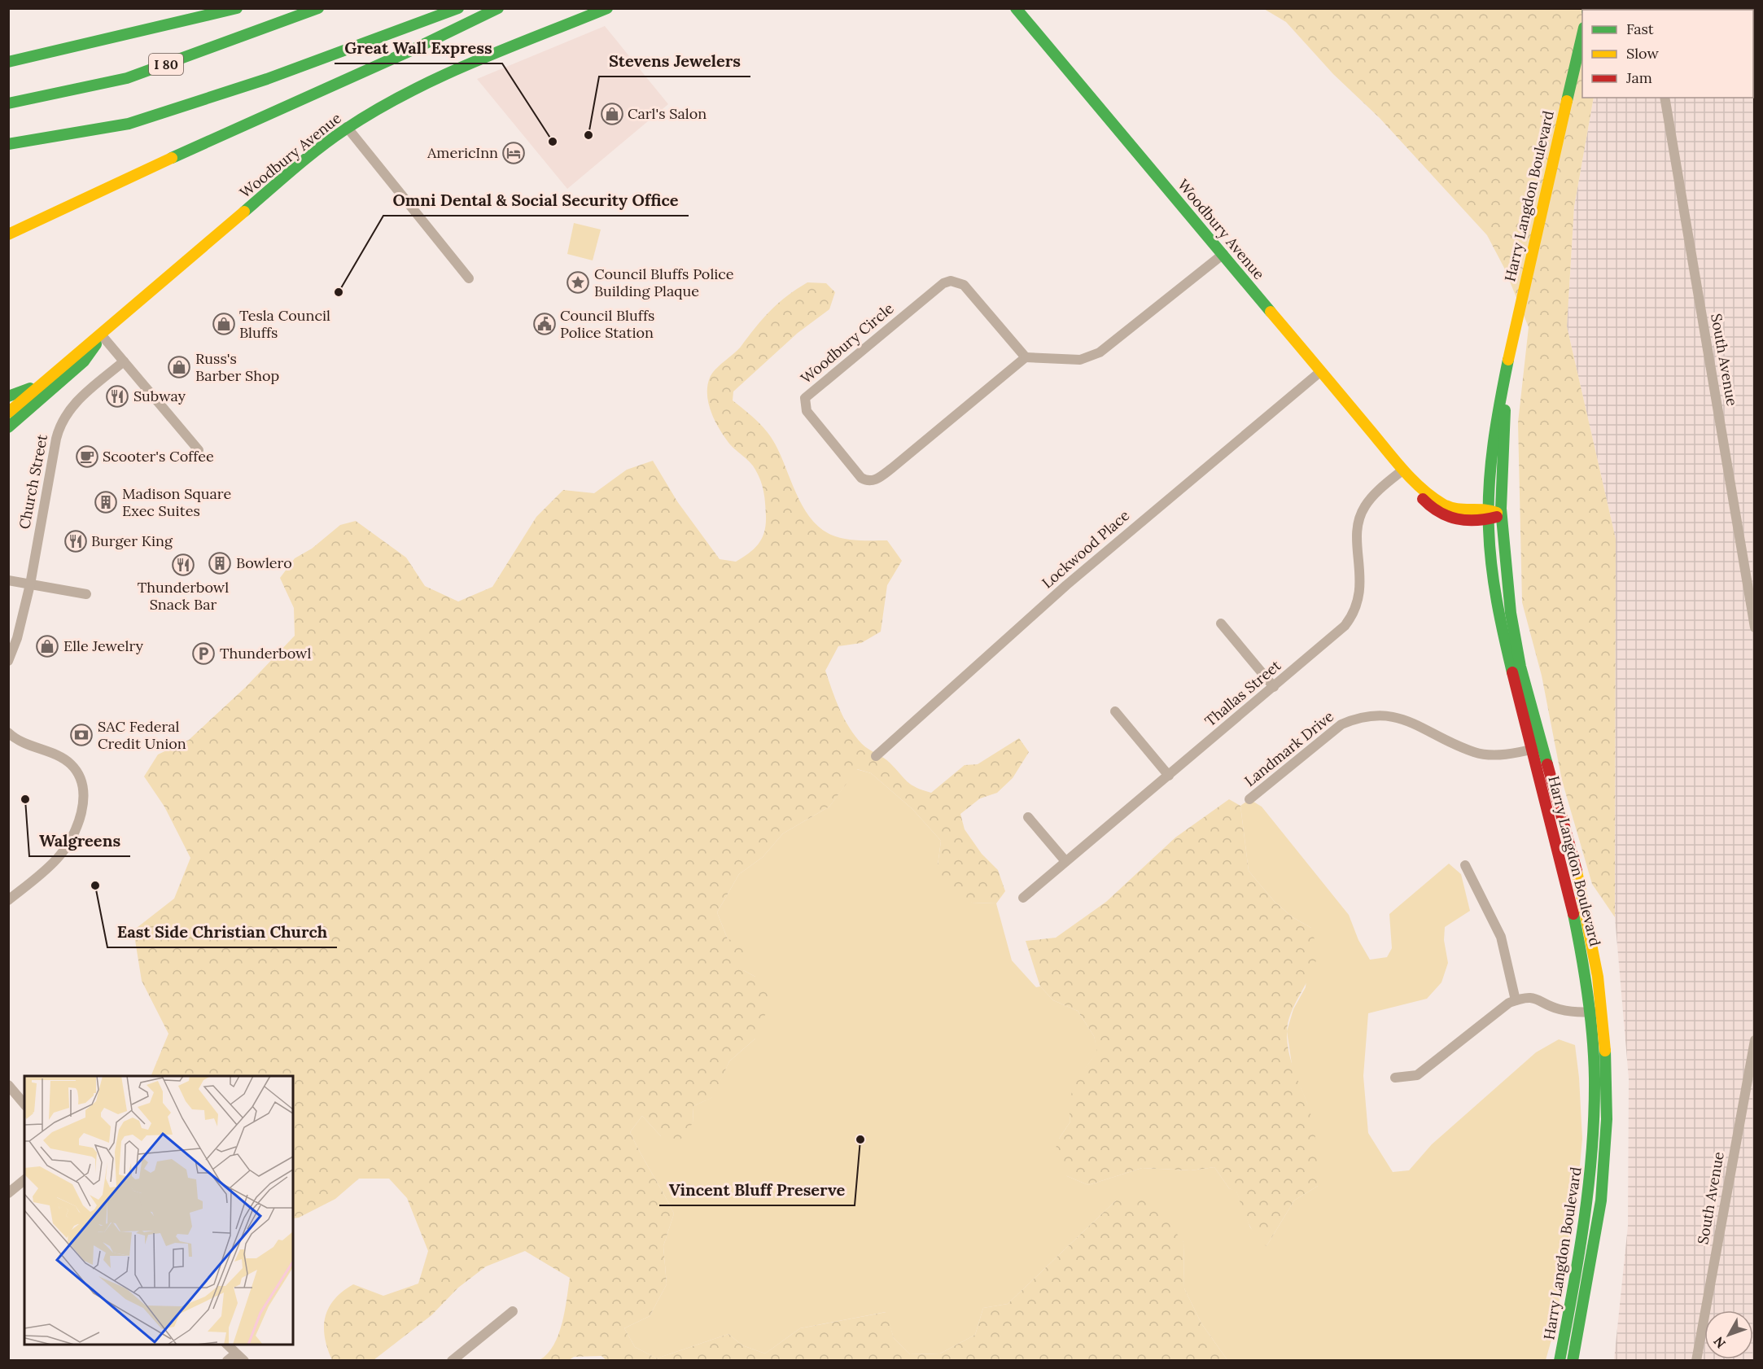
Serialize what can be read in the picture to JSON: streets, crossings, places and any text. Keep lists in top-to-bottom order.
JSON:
{
  "streets": {
    "main road": ["I 80", "Woodbury Avenue", "Harry Langdon Boulevard"],
    "street": [
      "Woodbury Circle",
      "South Avenue",
      "Church Street",
      "Lockwood Place",
      "Thallas Street",
      "Landmark Drive"
    ]
  },
  "crossings": [
    ["Woodbury Avenue", "Harry Langdon Boulevard"],
    ["Woodbury Avenue", "Lockwood Place"],
    ["Woodbury Avenue", "Thallas Street"],
    ["Harry Langdon Boulevard", "Landmark Drive"]
  ],
  "places": {
    "shop": [
      "Carl's Salon",
      "Tesla Council Bluffs",
      "Russ's Barber Shop",
      "Elle Jewelry"
    ],
    "other": [
      "Stevens Jewelers",
      "Great Wall Express",
      "Omni Dental & Social Security Office",
      "Walgreens",
      "East Side Christian Church",
      "Vincent Bluff Preserve"
    ],
    "hotel": ["AmericInn"],
    "place": ["Council Bluffs Police Building Plaque"],
    "public building": ["Council Bluffs Police Station"],
    "restaurant": ["Subway", "Burger King", "Thunderbowl Snack Bar"],
    "cafe": ["Scooter's Coffee"],
    "building": ["Madison Square Exec Suites", "Bowlero"],
    "parking": ["Thunderbowl"],
    "bank": ["SAC Federal Credit Union"]
  },
  "legend": ["Fast", "Slow", "Jam"],
  "north": "bottom left"
}
